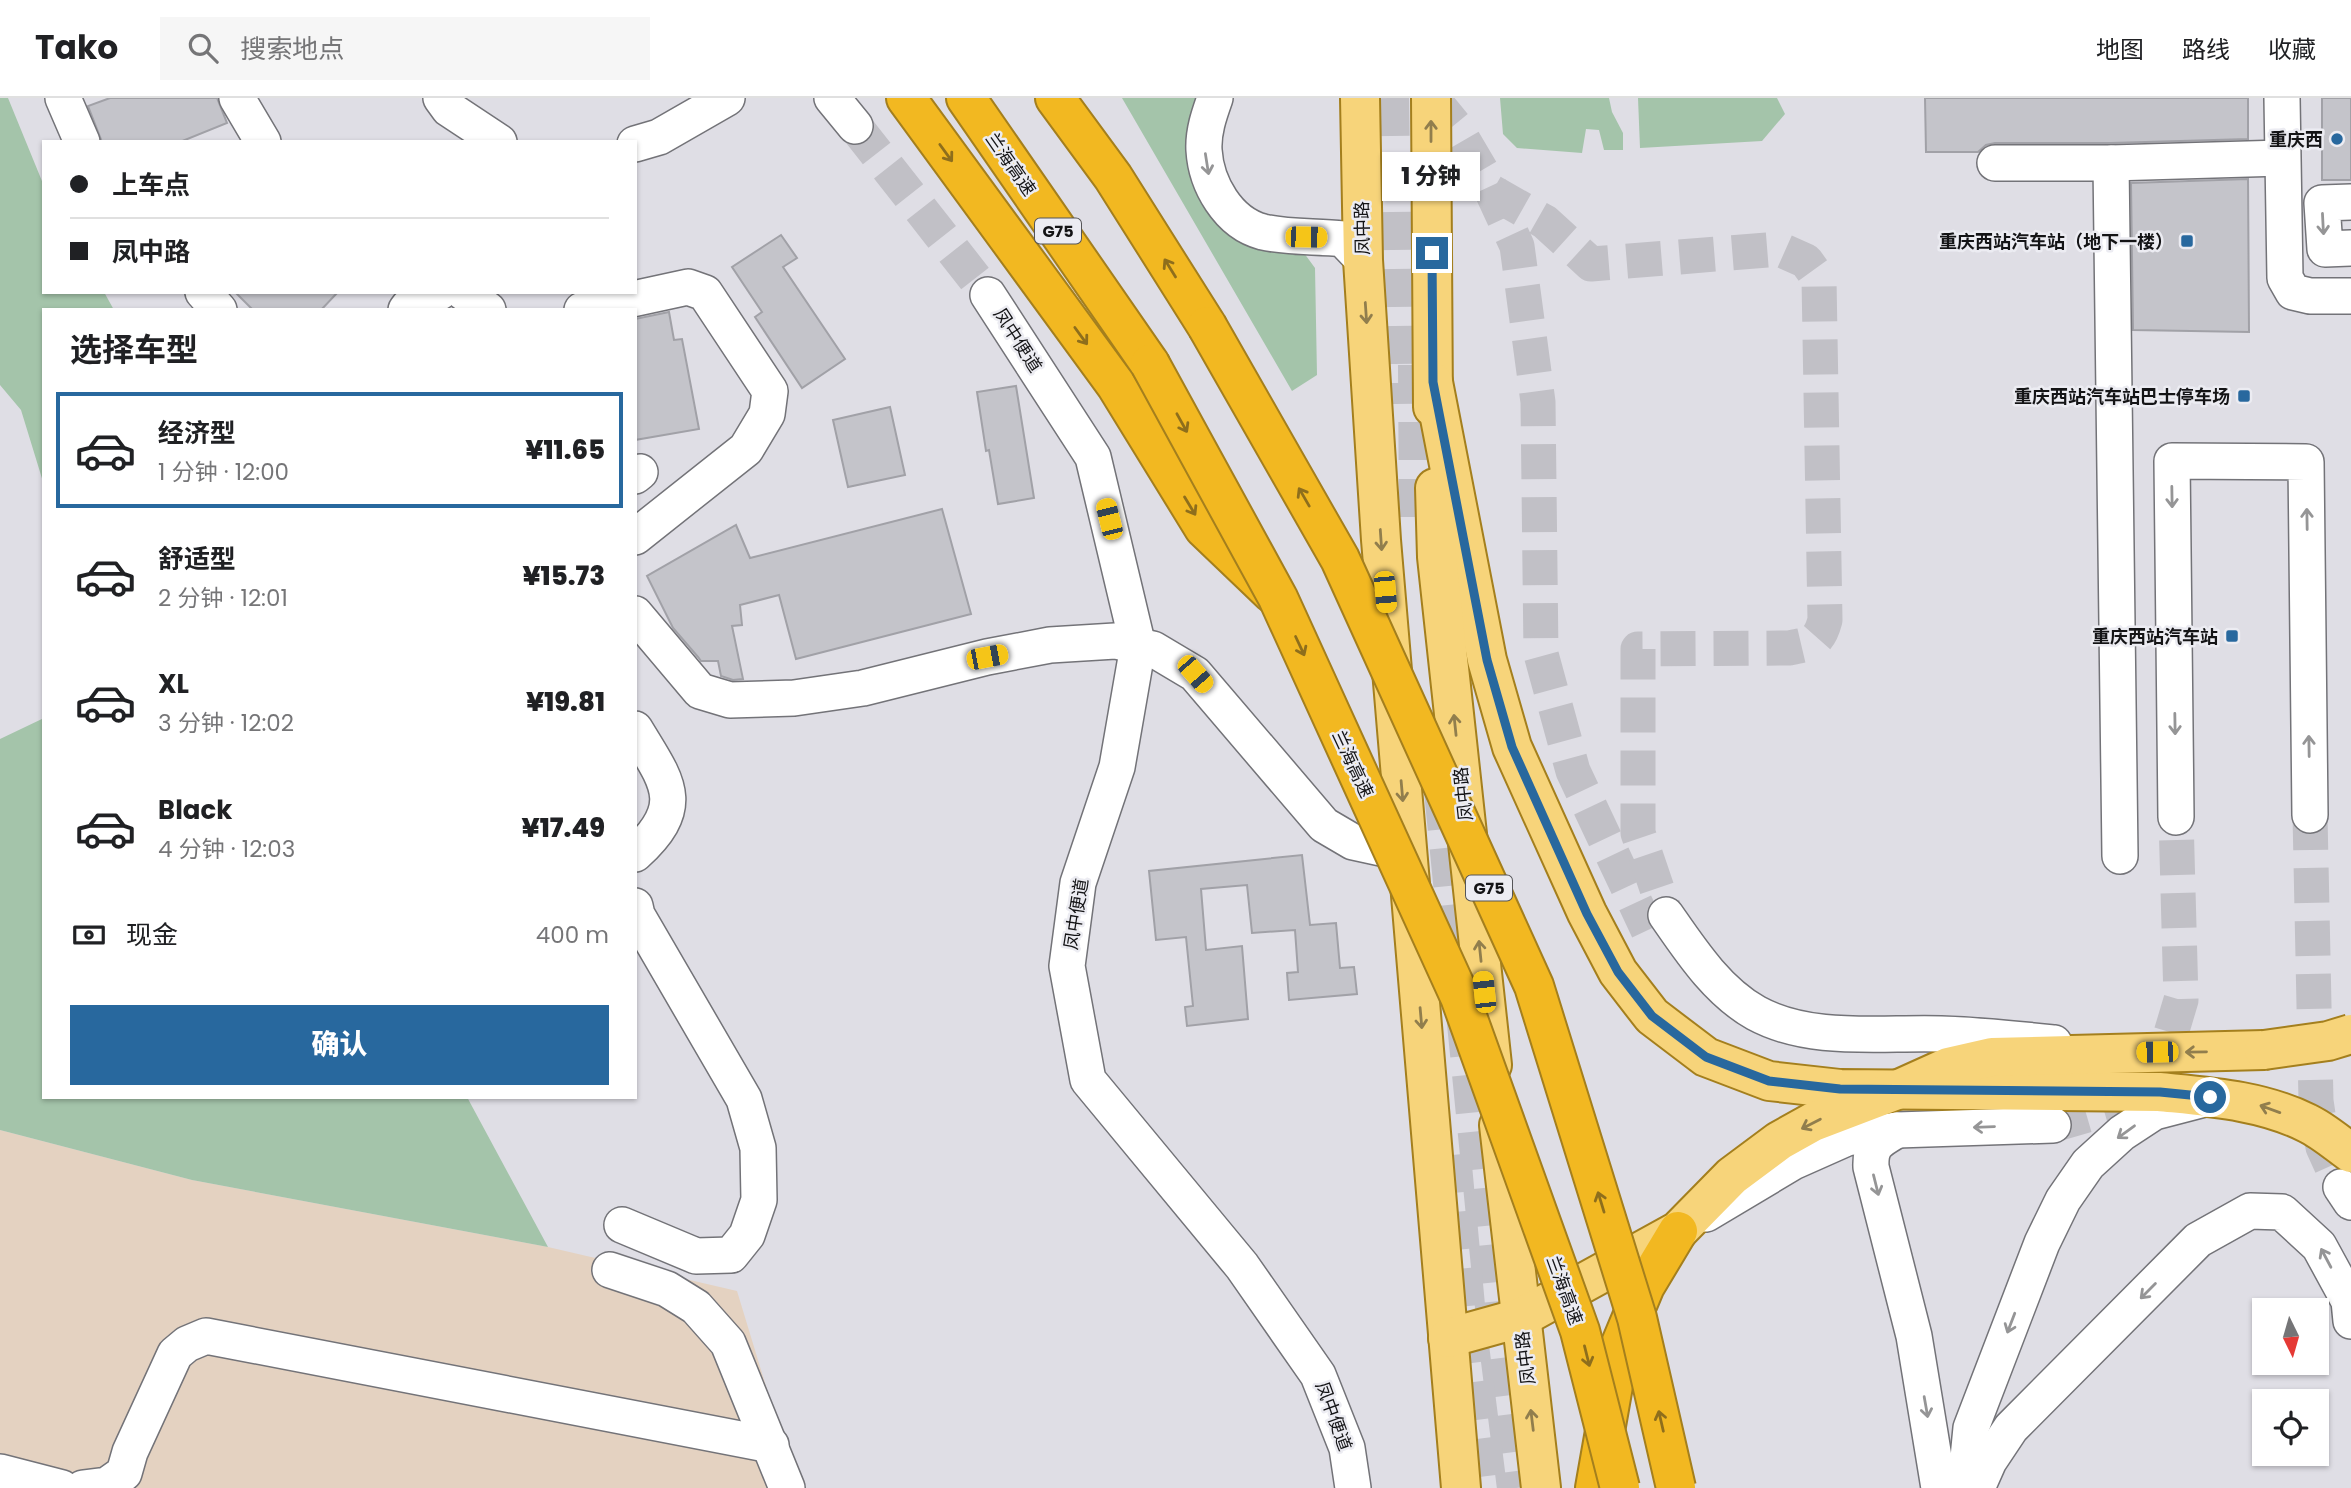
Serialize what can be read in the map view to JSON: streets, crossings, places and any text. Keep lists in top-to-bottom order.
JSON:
{
  "streets": {
    "highway": ["兰海高速", "G75"],
    "main road": ["凤中路"],
    "street": ["凤中便道"]
  },
  "places": {
    "other": ["重庆西"],
    "transit": ["重庆西站汽车站（地下一楼）", "重庆西站汽车站巴士停车场", "重庆西站汽车站"]
  },
  "north": "bottom",
  "page": {
    "header": "Tako",
    "search": "搜索地点",
    "nav": ["地图", "路线", "收藏"],
    "banner": ["上车点", "凤中路"],
    "bubble": "1 分钟",
    "heading": "选择车型",
    "list": [
      {
        "name": "经济型",
        "note": "1 分钟 · 12:00",
        "value": "¥11.65"
      },
      {
        "name": "舒适型",
        "note": "2 分钟 · 12:01",
        "value": "¥15.73"
      },
      {
        "name": "XL",
        "note": "3 分钟 · 12:02",
        "value": "¥19.81"
      },
      {
        "name": "Black",
        "note": "4 分钟 · 12:03",
        "value": "¥17.49"
      }
    ],
    "pay": ["现金", "400 m"],
    "buttons": "确认"
  }
}
